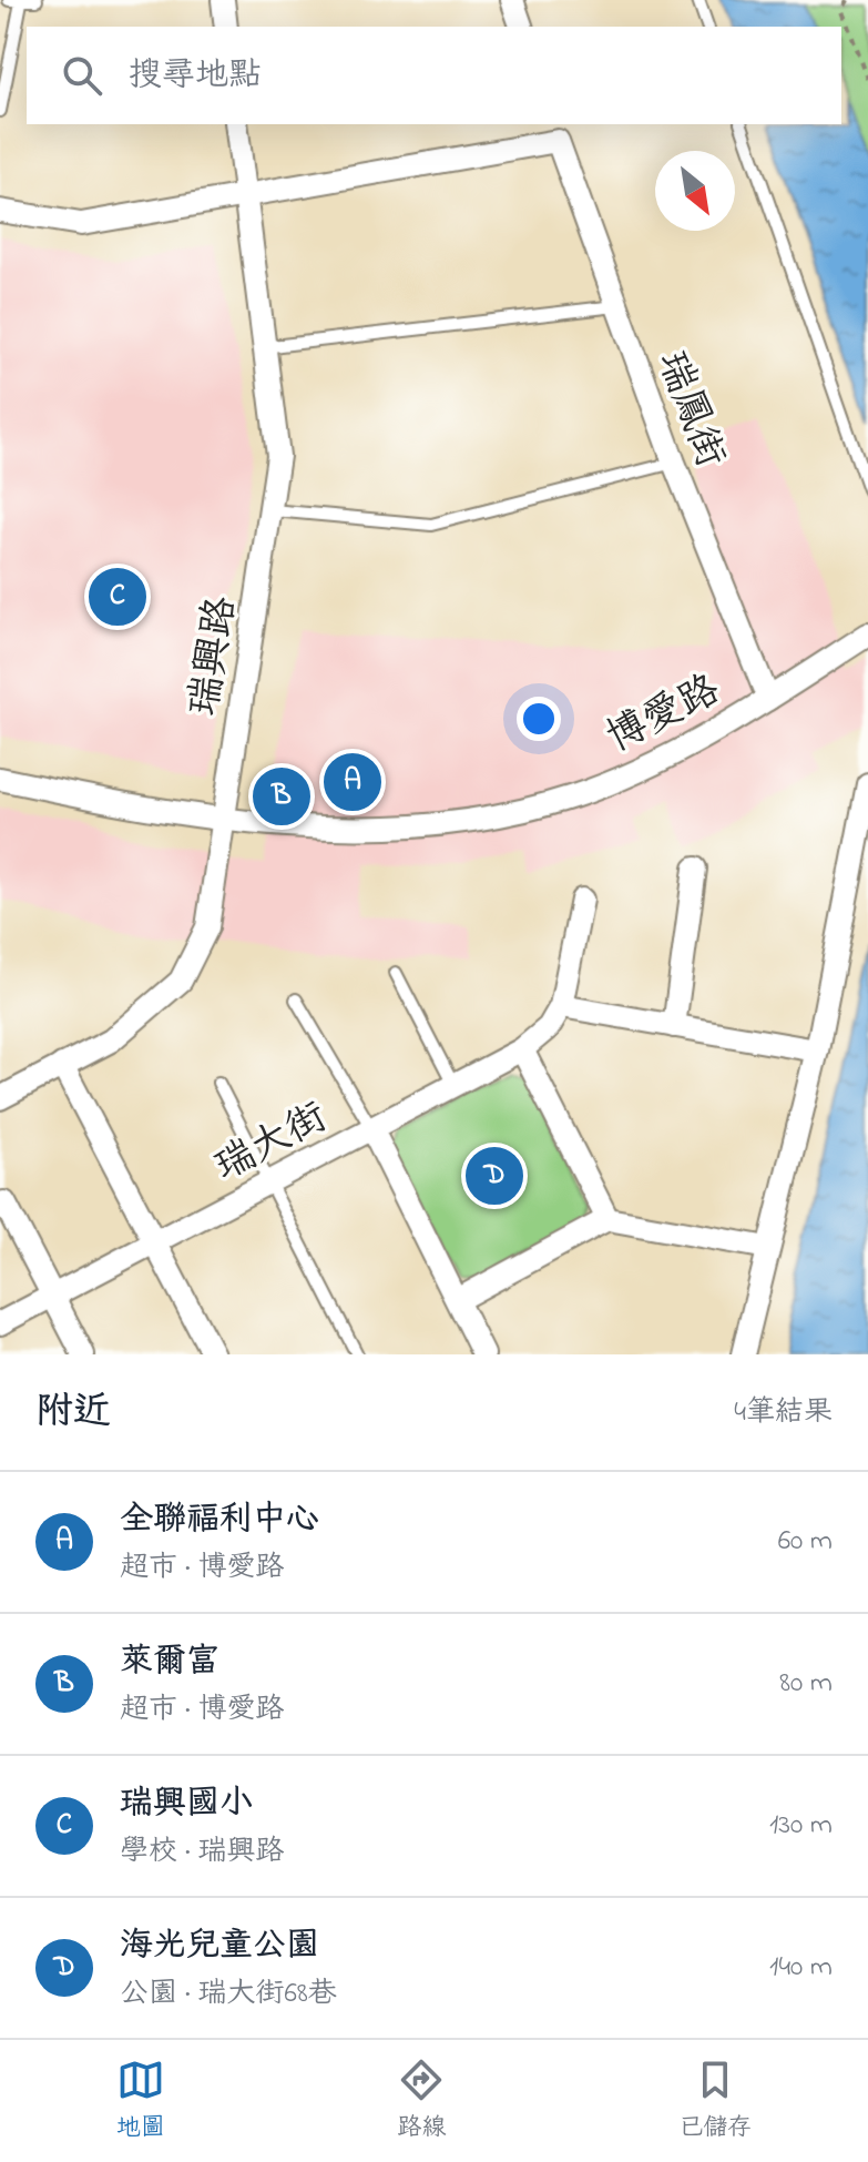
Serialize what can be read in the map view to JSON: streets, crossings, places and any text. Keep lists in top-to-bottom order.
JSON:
{
  "streets": {
    "street": [
      "瑞鳳街",
      "瑞興路",
      "博愛路",
      "瑞大街"
    ]
  },
  "crossings": [
    ["瑞鳳街", "瑞興路"],
    ["瑞鳳街", "博愛路"],
    ["瑞興路", "博愛路"]
  ],
  "north": "bottom right",
  "page": {
    "search": "搜尋地點",
    "pins": [
      "C",
      "A",
      "B",
      "D"
    ],
    "heading": ["附近", "4筆結果"],
    "list": [
      {
        "mark": "A",
        "name": "全聯福利中心",
        "note": "超市 · 博愛路",
        "value": "60 m"
      },
      {
        "mark": "B",
        "name": "萊爾富",
        "note": "超市 · 博愛路",
        "value": "80 m"
      },
      {
        "mark": "C",
        "name": "瑞興國小",
        "note": "學校 · 瑞興路",
        "value": "130 m"
      },
      {
        "mark": "D",
        "name": "海光兒童公園",
        "note": "公園 · 瑞大街68巷",
        "value": "140 m"
      }
    ],
    "nav": ["地圖", "路線", "已儲存"]
  }
}
